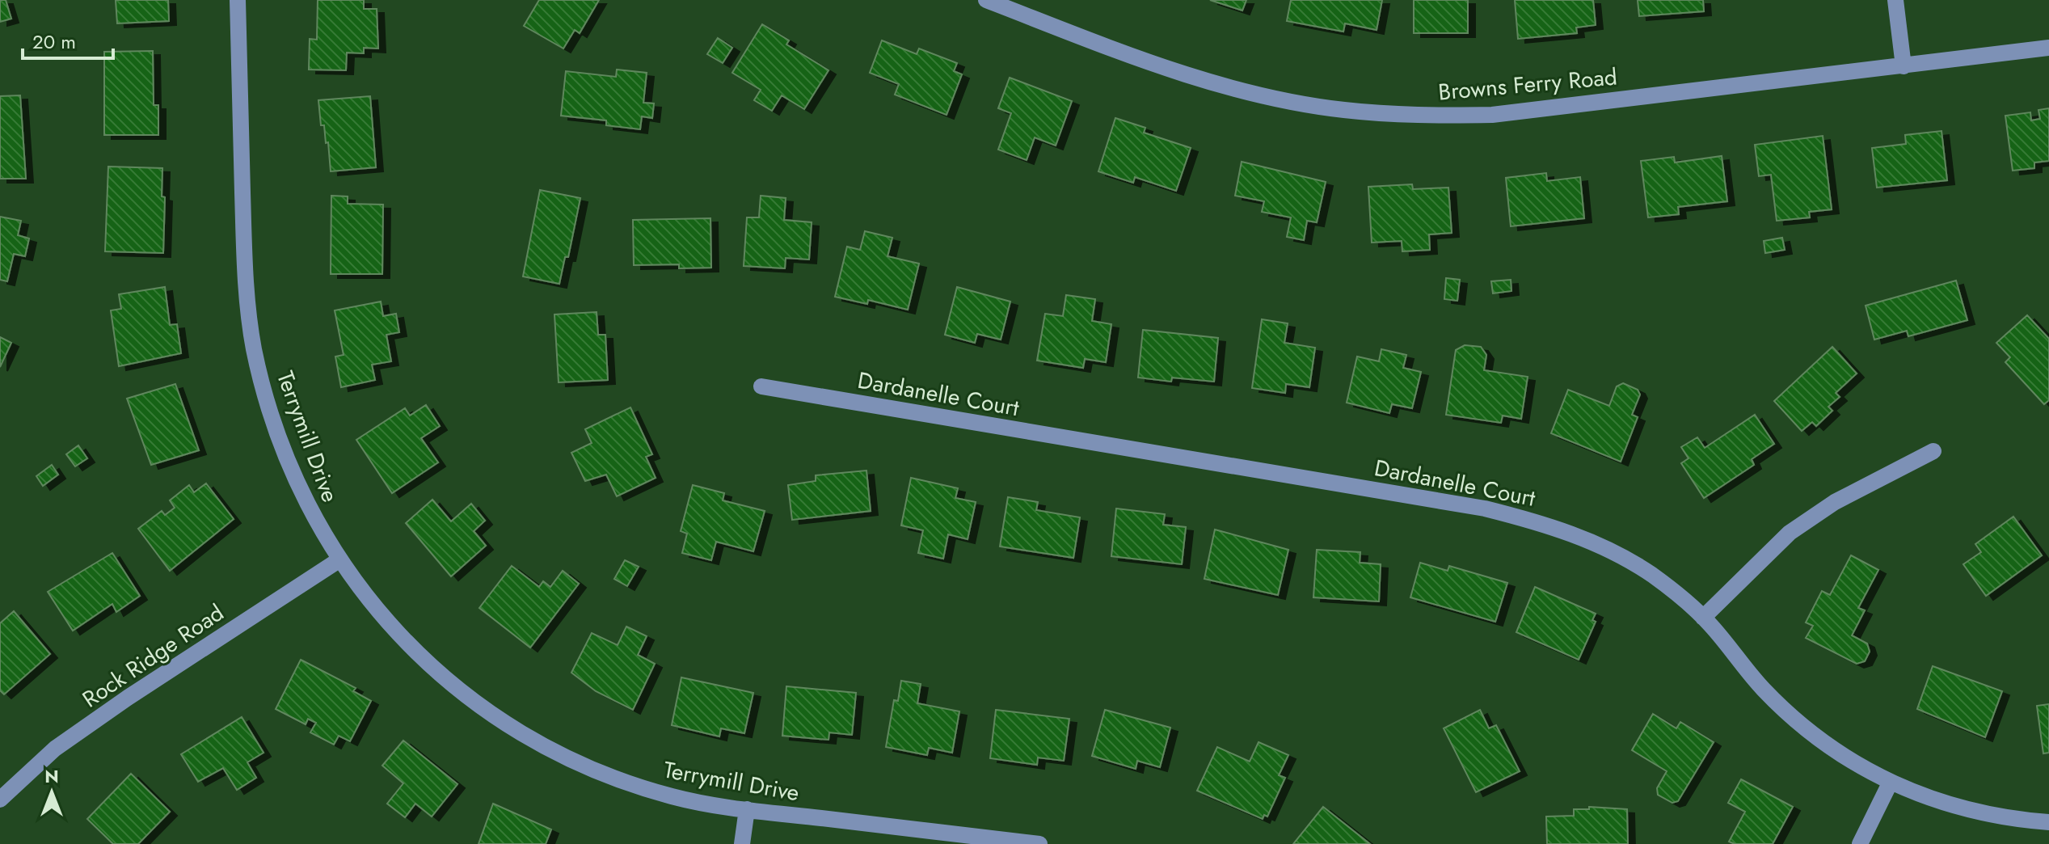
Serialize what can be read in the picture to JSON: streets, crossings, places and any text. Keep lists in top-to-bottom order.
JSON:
{
  "streets": {
    "street": [
      "Browns Ferry Road",
      "Dardanelle Court",
      "Terrymill Drive",
      "Rock Ridge Road"
    ]
  },
  "crossings": [
    ["Terrymill Drive", "Rock Ridge Road"]
  ],
  "scale_bar": "20 m",
  "north": "top"
}
